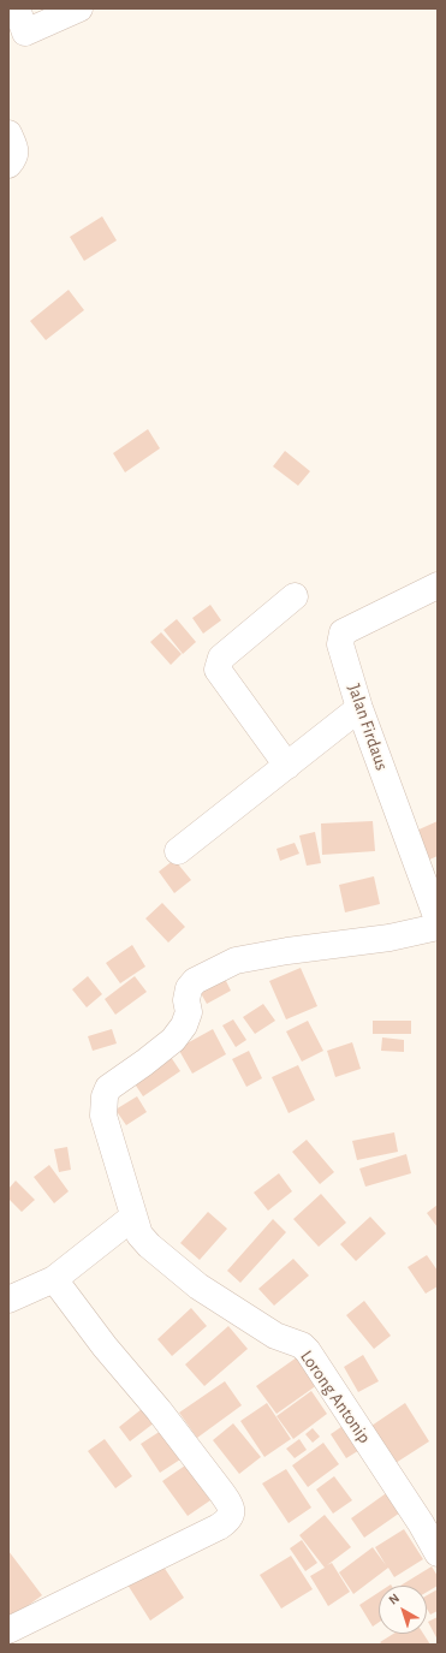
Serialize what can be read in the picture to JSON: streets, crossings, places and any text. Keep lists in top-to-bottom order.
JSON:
{
  "streets": {
    "street": ["Jalan Firdaus", "Lorong Antonip"]
  },
  "north": "top left"
}
